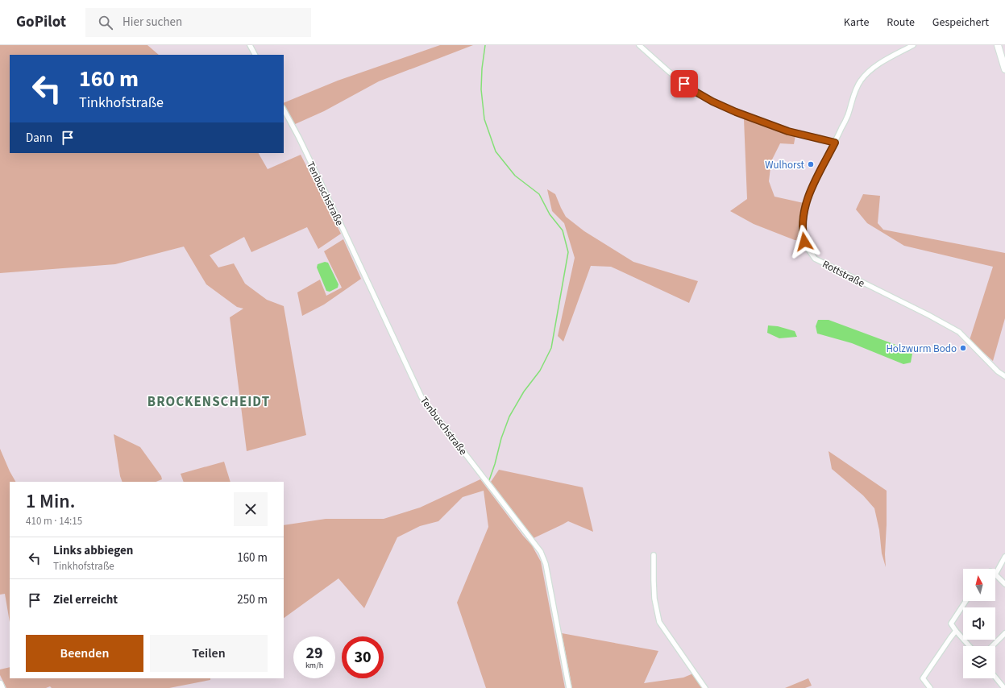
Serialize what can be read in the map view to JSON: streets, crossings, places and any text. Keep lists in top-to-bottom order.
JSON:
{
  "streets": {
    "street": ["Tenbuschstraße", "Rottstraße"]
  },
  "districts": ["BROCKENSCHEIDT"],
  "places": ["Wulhorst", "Holzwurm Bodo"],
  "north": "top",
  "page": {
    "header": "GoPilot",
    "search": "Hier suchen",
    "nav": ["Karte", "Route", "Gespeichert"],
    "turn": ["160 m", "Tinkhofstraße"],
    "then": "Dann",
    "heading": ["1 Min.", "410 m · 14:15"],
    "list": [
      {
        "name": "Links abbiegen",
        "note": "Tinkhofstraße",
        "value": "160 m"
      },
      {
        "name": "Ziel erreicht",
        "value": "250 m"
      }
    ],
    "buttons": ["Beenden", "Teilen"],
    "speed": "29 km/h",
    "limit": "30"
  }
}
